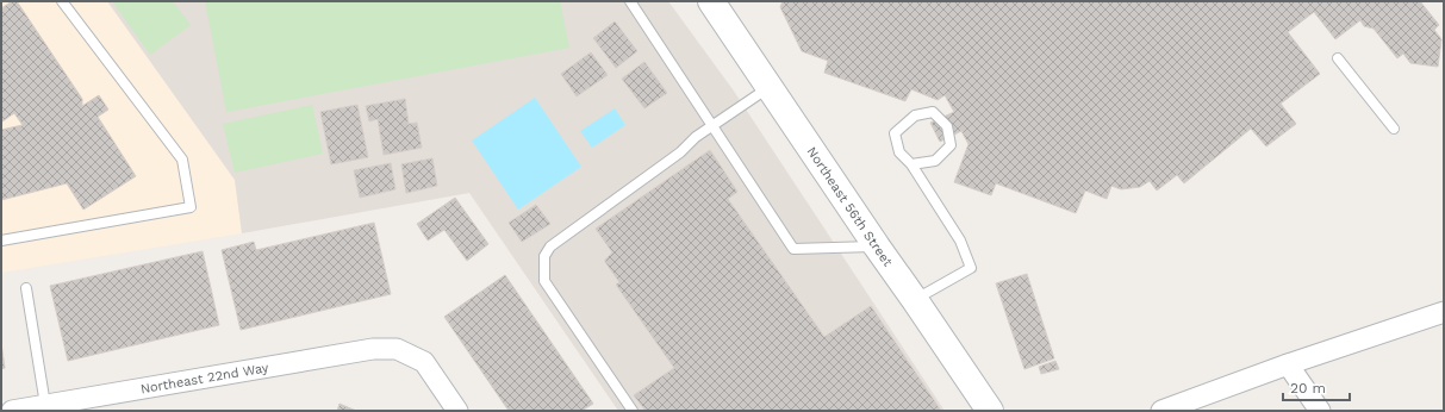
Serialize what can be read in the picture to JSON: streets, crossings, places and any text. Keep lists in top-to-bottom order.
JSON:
{
  "streets": {
    "street": ["Northeast 56th Street", "Northeast 22nd Way"]
  },
  "scale_bar": "20 m"
}
